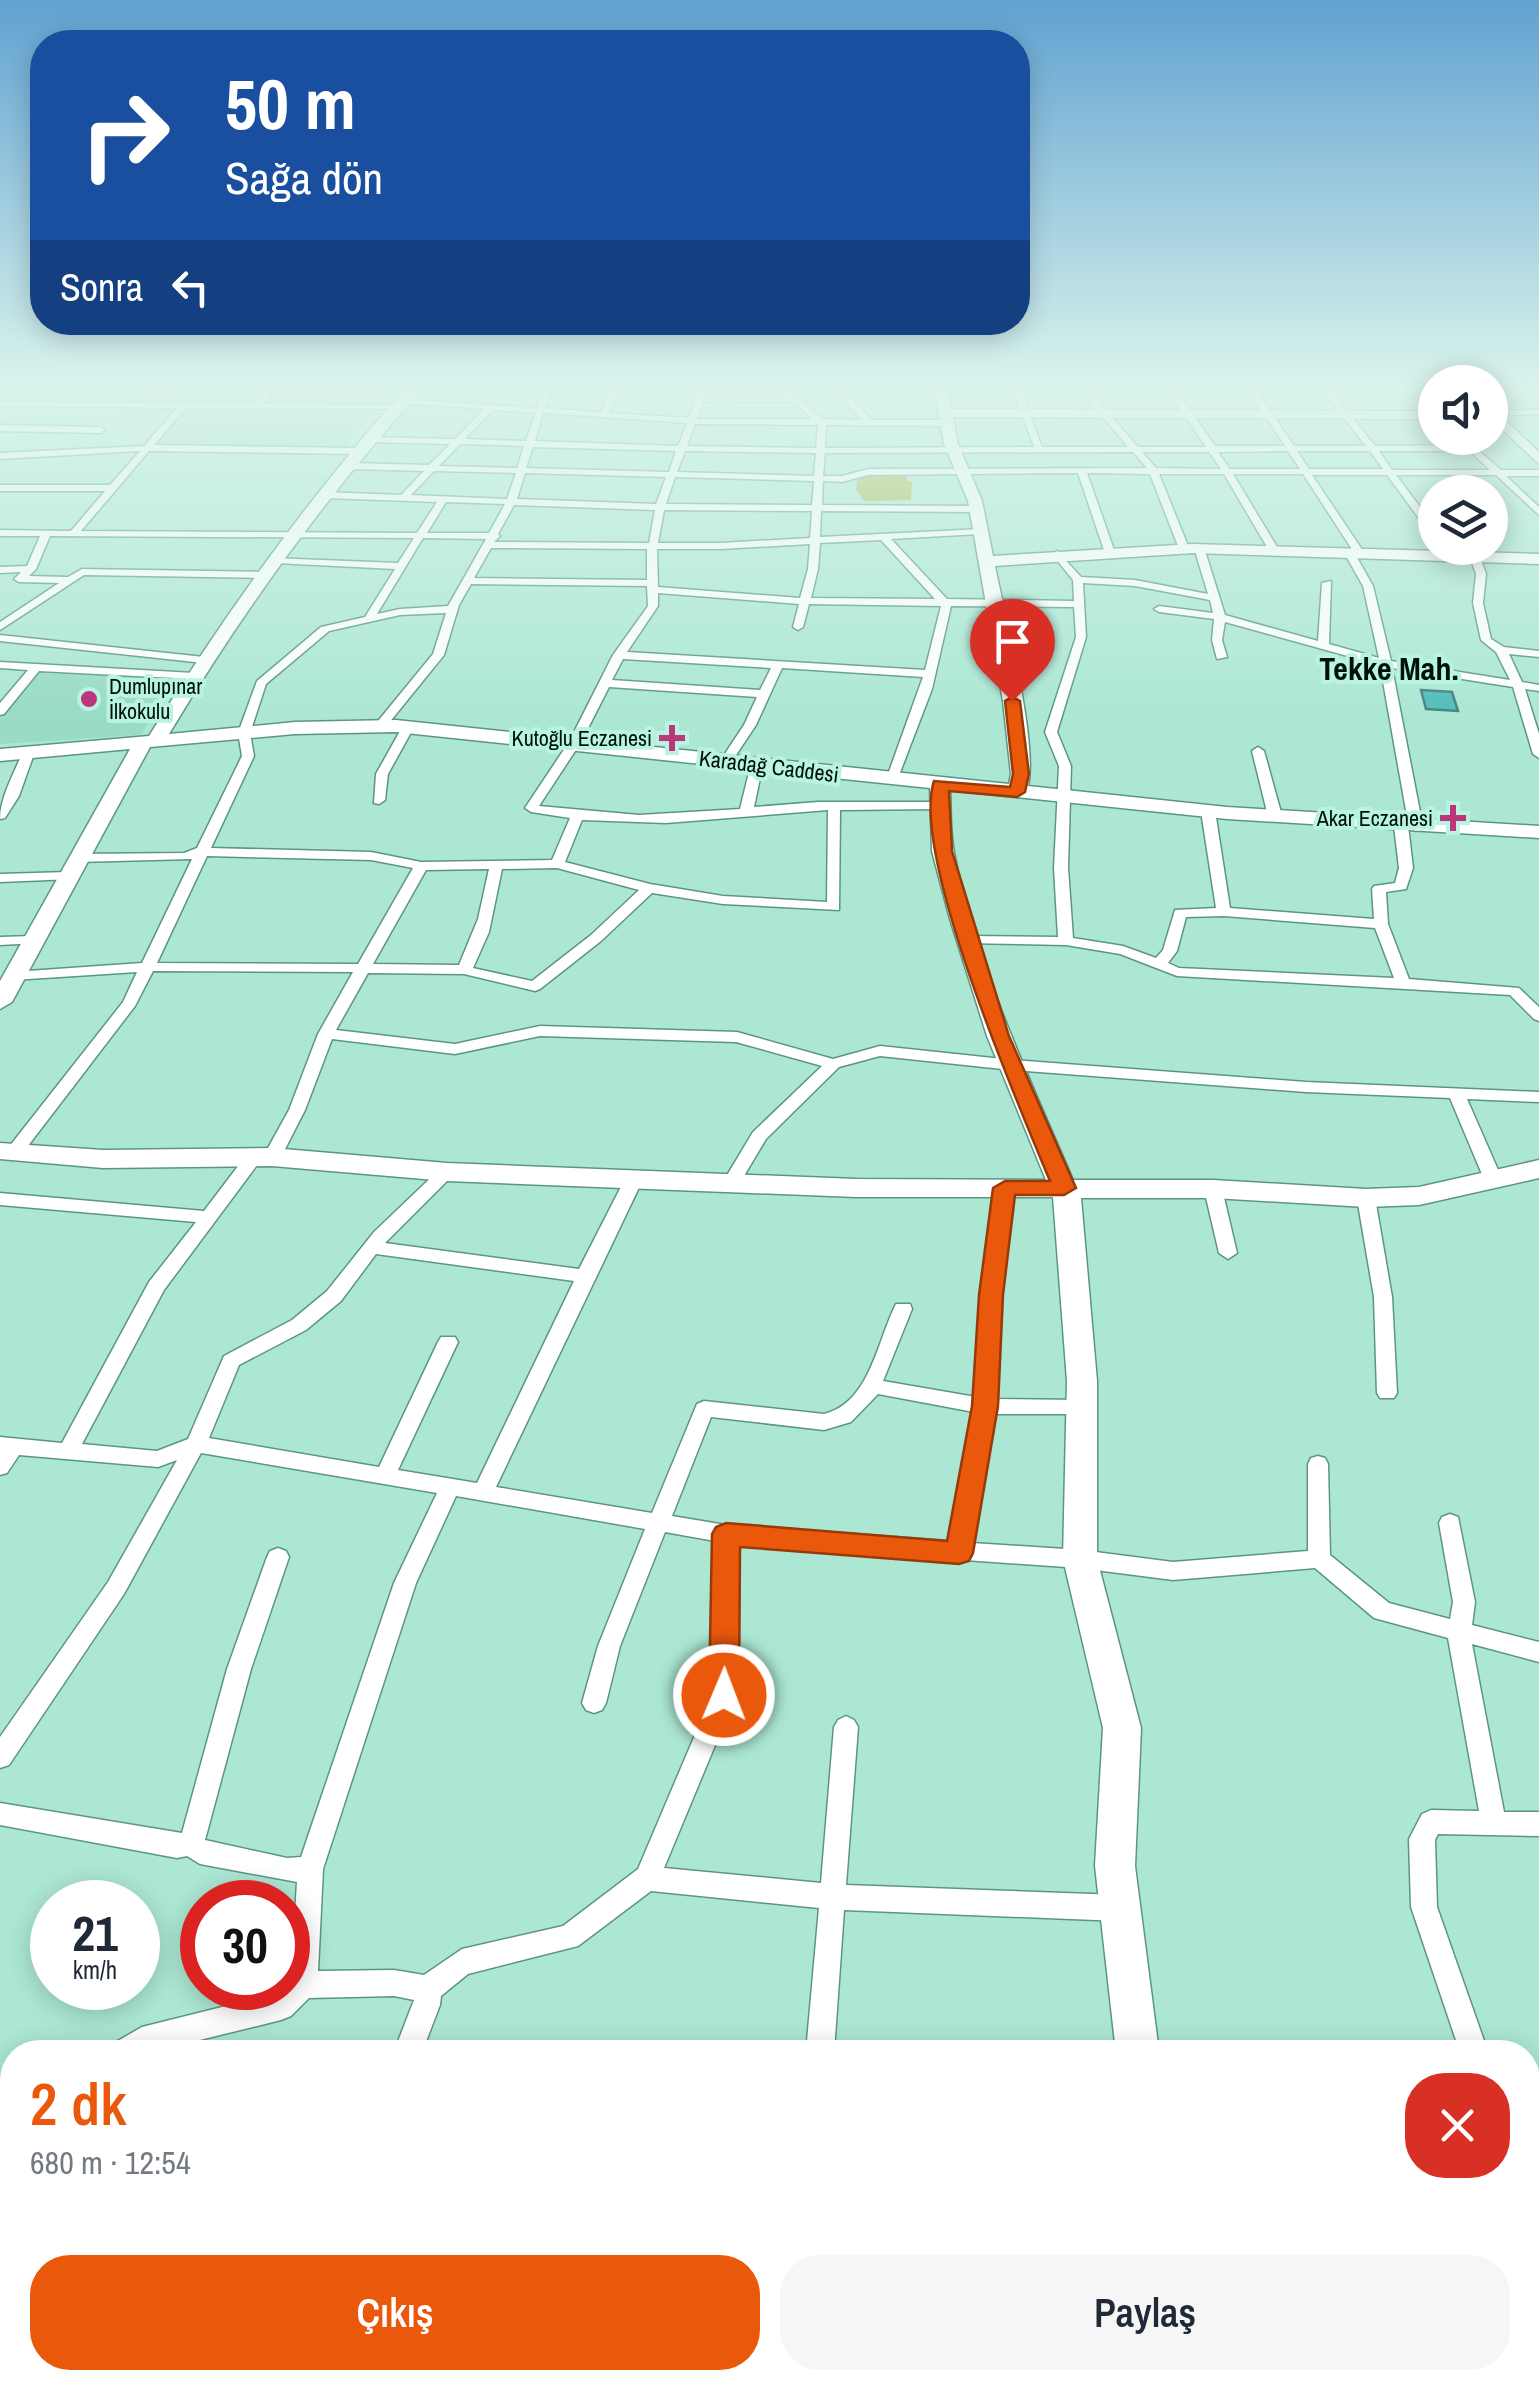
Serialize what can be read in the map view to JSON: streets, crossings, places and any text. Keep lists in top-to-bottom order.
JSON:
{
  "streets": {
    "street": ["Karadağ Caddesi"]
  },
  "districts": ["Tekke Mah."],
  "places": {
    "other": ["Dumlupınar İlkokulu"],
    "health": ["Kutoğlu Eczanesi", "Akar Eczanesi"]
  },
  "page": {
    "turn": ["50 m", "Sağa dön"],
    "then": "Sonra",
    "speed": "21 km/h",
    "limit": "30",
    "heading": ["2 dk", "680 m · 12:54"],
    "buttons": ["Çıkış", "Paylaş"]
  }
}
